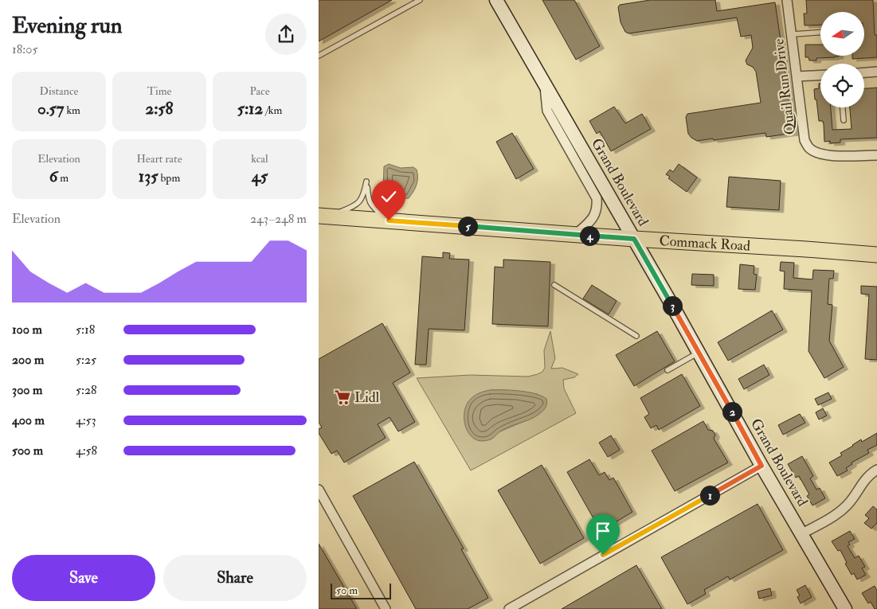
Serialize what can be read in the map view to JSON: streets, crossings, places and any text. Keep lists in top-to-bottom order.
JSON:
{
  "streets": {
    "main road": ["Commack Road"],
    "street": ["Quail Run Drive", "Grand Boulevard"]
  },
  "crossings": [
    ["Grand Boulevard", "Commack Road"]
  ],
  "places": {
    "supermarket": ["Lidl"]
  },
  "scale_bar": "50 m",
  "north": "left",
  "page": {
    "heading": ["Evening run", "18:05"],
    "stats": [
      ["Distance", "0.57 km"],
      ["Time", "2:58"],
      ["Pace", "5:12 /km"],
      ["Elevation", "6 m"],
      ["Heart rate", "135 bpm"],
      ["kcal", "45"]
    ],
    "chart": ["Elevation", "243–248 m"],
    "pins": [
      "5",
      "4",
      "3",
      "2",
      "1"
    ],
    "list": [
      {
        "name": "100 m",
        "note": "5:18"
      },
      {
        "name": "200 m",
        "note": "5:25"
      },
      {
        "name": "300 m",
        "note": "5:28"
      },
      {
        "name": "400 m",
        "note": "4:53"
      },
      {
        "name": "500 m",
        "note": "4:58"
      }
    ],
    "buttons": ["Save", "Share"],
    "scale": "50 m"
  }
}
